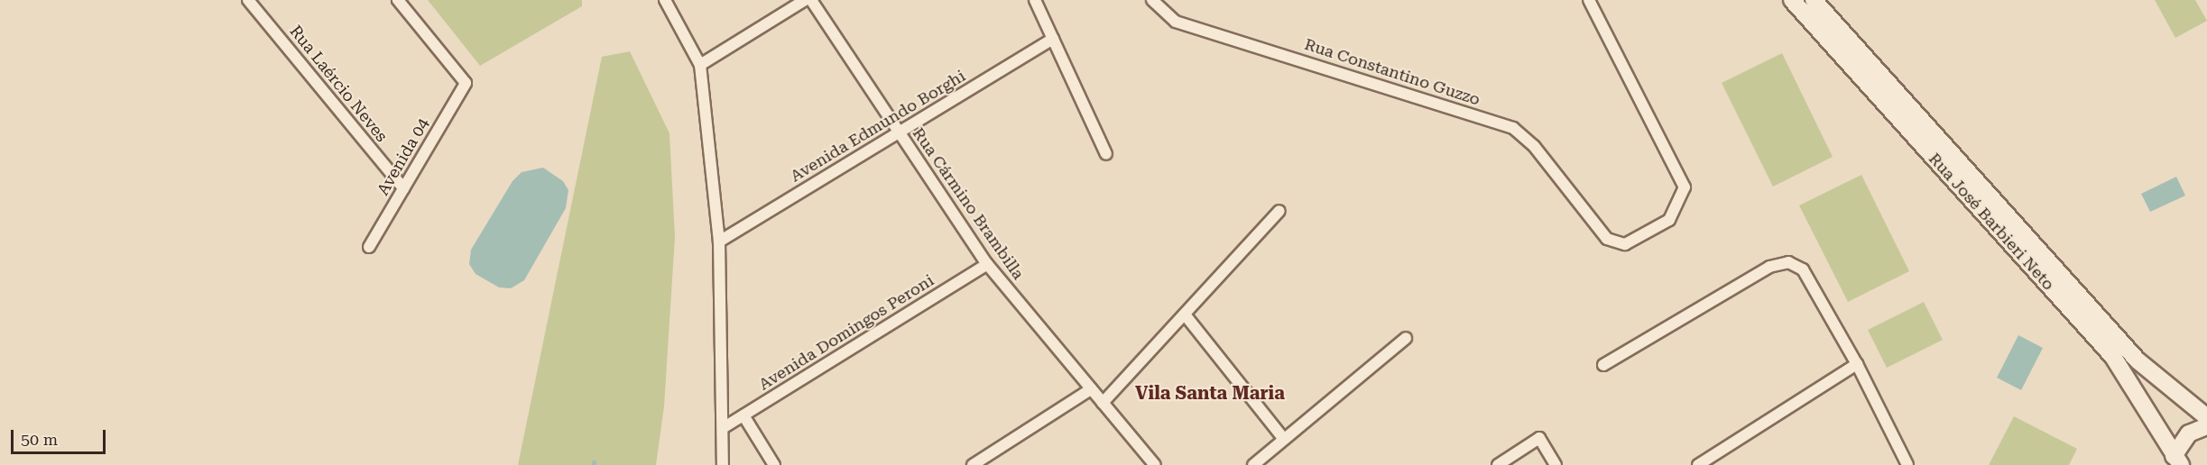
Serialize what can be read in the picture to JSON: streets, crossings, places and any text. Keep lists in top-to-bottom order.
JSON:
{
  "streets": {
    "main road": ["Rua José Barbieri Neto"],
    "street": [
      "Rua Constantino Guzzo",
      "Rua Laércio Neves",
      "Avenida Edmundo Borghi",
      "Avenida 04",
      "Rua Cármino Brambilla",
      "Avenida Domingos Peroni"
    ]
  },
  "crossings": [
    ["Rua Laércio Neves", "Avenida 04"],
    ["Avenida Edmundo Borghi", "Rua Cármino Brambilla"],
    ["Rua Cármino Brambilla", "Avenida Domingos Peroni"]
  ],
  "districts": ["Vila Santa Maria"],
  "scale_bar": "50 m"
}
